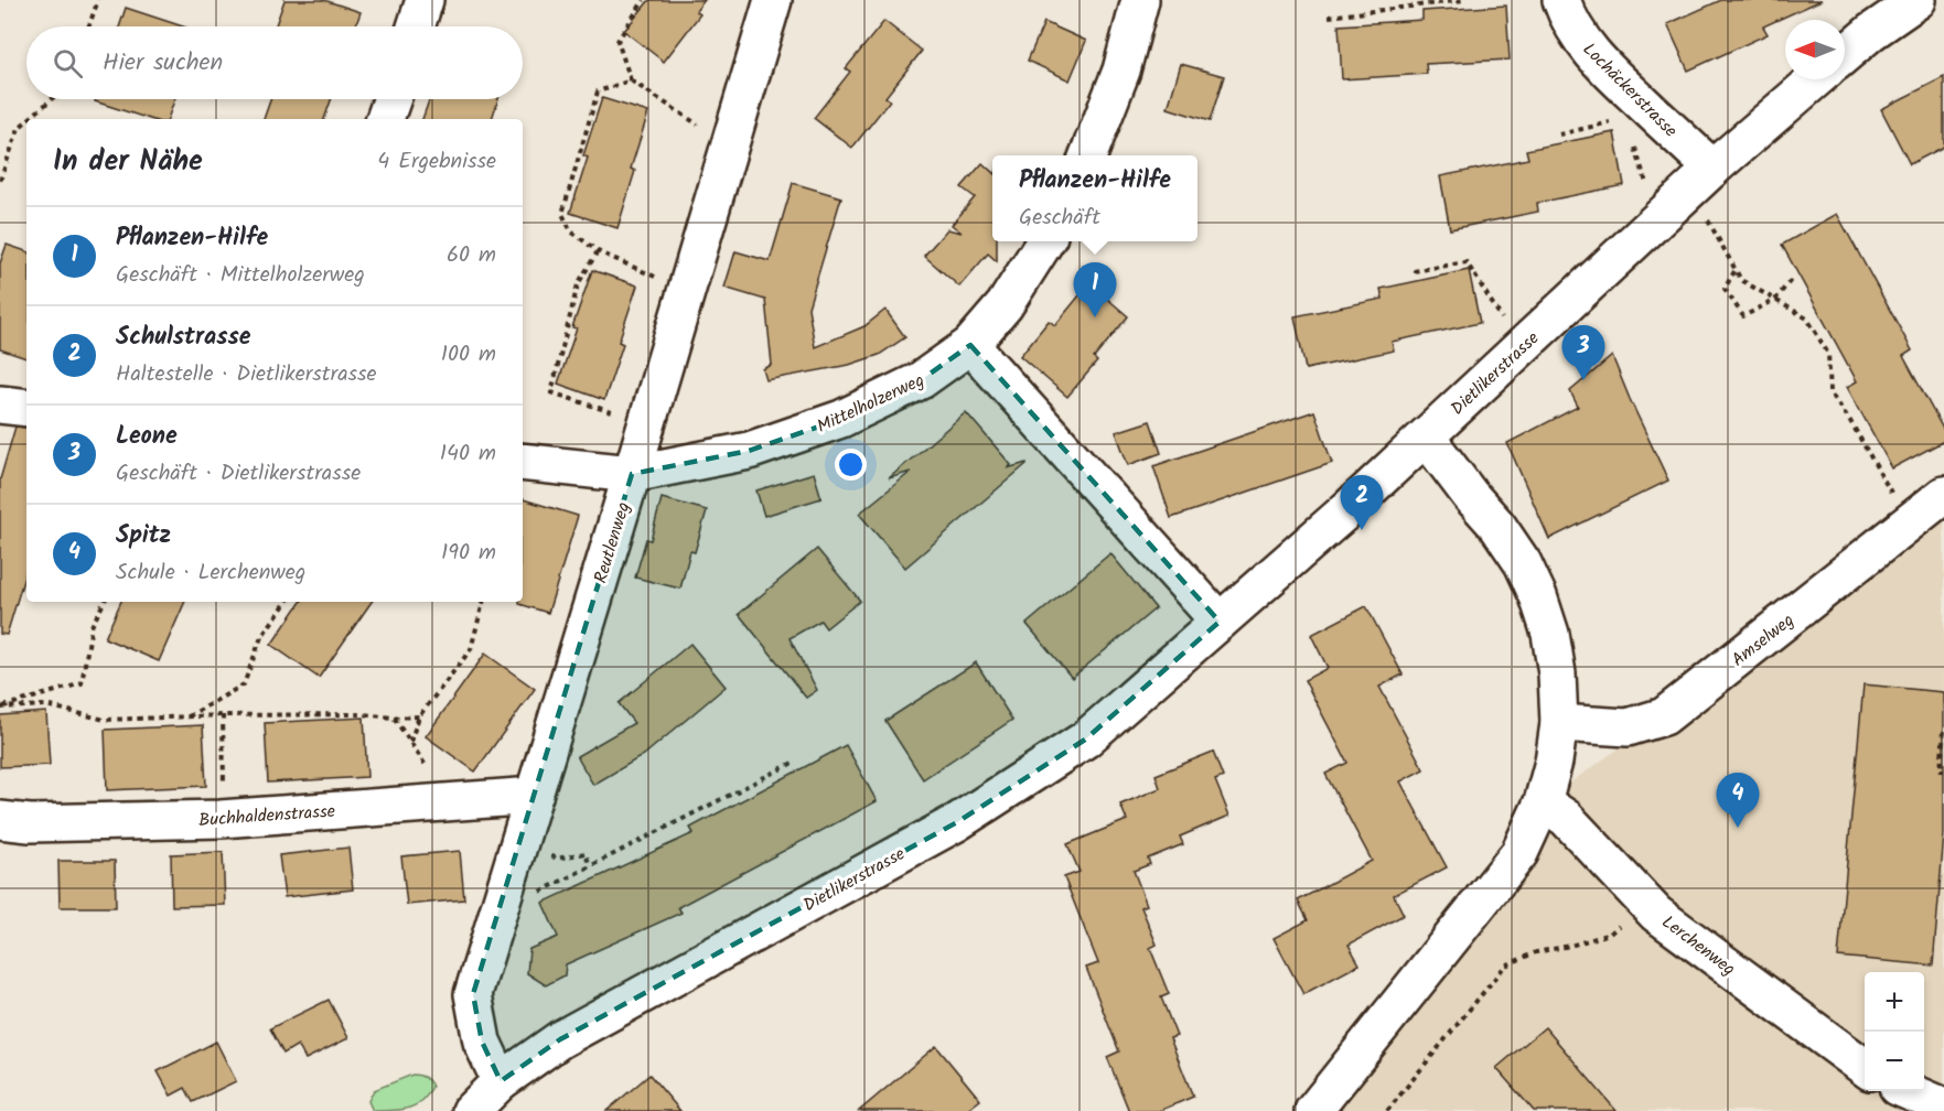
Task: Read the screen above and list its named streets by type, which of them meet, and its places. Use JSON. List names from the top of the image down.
{
  "streets": {
    "street": [
      "Lochäckerstrasse",
      "Dietlikerstrasse",
      "Mittelholzerweg",
      "Reutlenweg",
      "Amselweg",
      "Buchhaldenstrasse",
      "Lerchenweg"
    ]
  },
  "crossings": [
    ["Lochäckerstrasse", "Dietlikerstrasse"],
    ["Dietlikerstrasse", "Reutlenweg"],
    ["Mittelholzerweg", "Reutlenweg"],
    ["Reutlenweg", "Buchhaldenstrasse"]
  ],
  "north": "left",
  "page": {
    "search": "Hier suchen",
    "heading": ["In der Nähe", "4 Ergebnisse"],
    "popup": ["Pflanzen-Hilfe", "Geschäft"],
    "list": [
      {
        "mark": "1",
        "name": "Pflanzen-Hilfe",
        "note": "Geschäft · Mittelholzerweg",
        "value": "60 m"
      },
      {
        "mark": "2",
        "name": "Schulstrasse",
        "note": "Haltestelle · Dietlikerstrasse",
        "value": "100 m"
      },
      {
        "mark": "3",
        "name": "Leone",
        "note": "Geschäft · Dietlikerstrasse",
        "value": "140 m"
      },
      {
        "mark": "4",
        "name": "Spitz",
        "note": "Schule · Lerchenweg",
        "value": "190 m"
      }
    ],
    "pins": [
      "1",
      "3",
      "2",
      "4"
    ],
    "map_buttons": ["+", "−"]
  }
}
